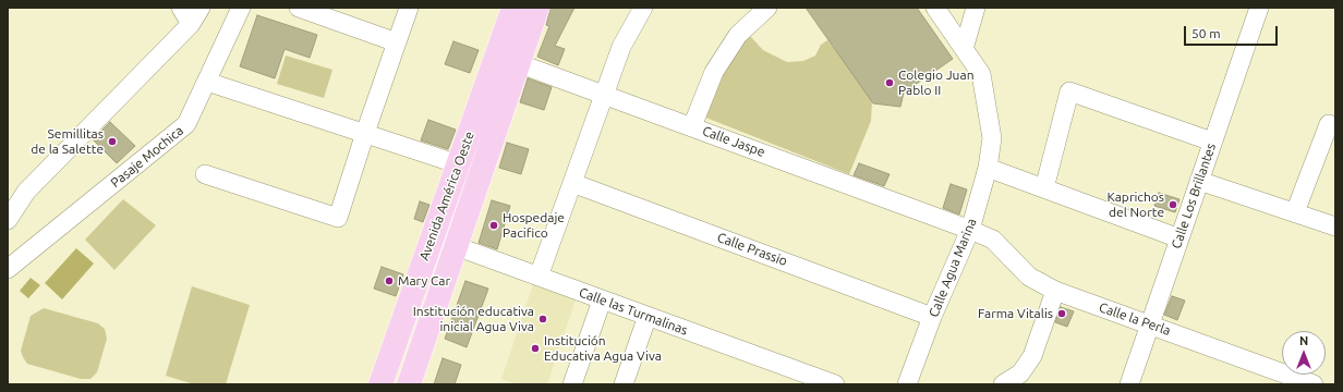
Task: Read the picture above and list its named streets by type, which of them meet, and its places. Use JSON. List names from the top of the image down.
{
  "streets": {
    "main road": ["Avenida América Oeste"],
    "street": [
      "Calle Jaspe",
      "Pasaje Mochica",
      "Calle Los Brillantes",
      "Calle Prassio",
      "Calle Agua Marina",
      "Calle las Turmalinas",
      "Calle la Perla"
    ]
  },
  "crossings": [
    ["Calle Jaspe", "Avenida América Oeste"],
    ["Calle Jaspe", "Calle Agua Marina"],
    ["Calle Jaspe", "Calle la Perla"],
    ["Avenida América Oeste", "Calle las Turmalinas"],
    ["Calle Los Brillantes", "Calle la Perla"],
    ["Calle Prassio", "Calle Agua Marina"],
    ["Calle Agua Marina", "Calle la Perla"]
  ],
  "places": [
    "Colegio Juan Pablo II",
    "Semillitas de la Salette",
    "Kaprichos del Norte",
    "Hospedaje Pacifico",
    "Mary Car",
    "Farma Vitalis",
    "Institución educativa inicial Agua Viva",
    "Institución Educativa Agua Viva"
  ],
  "scale_bar": "50 m",
  "north": "top"
}
